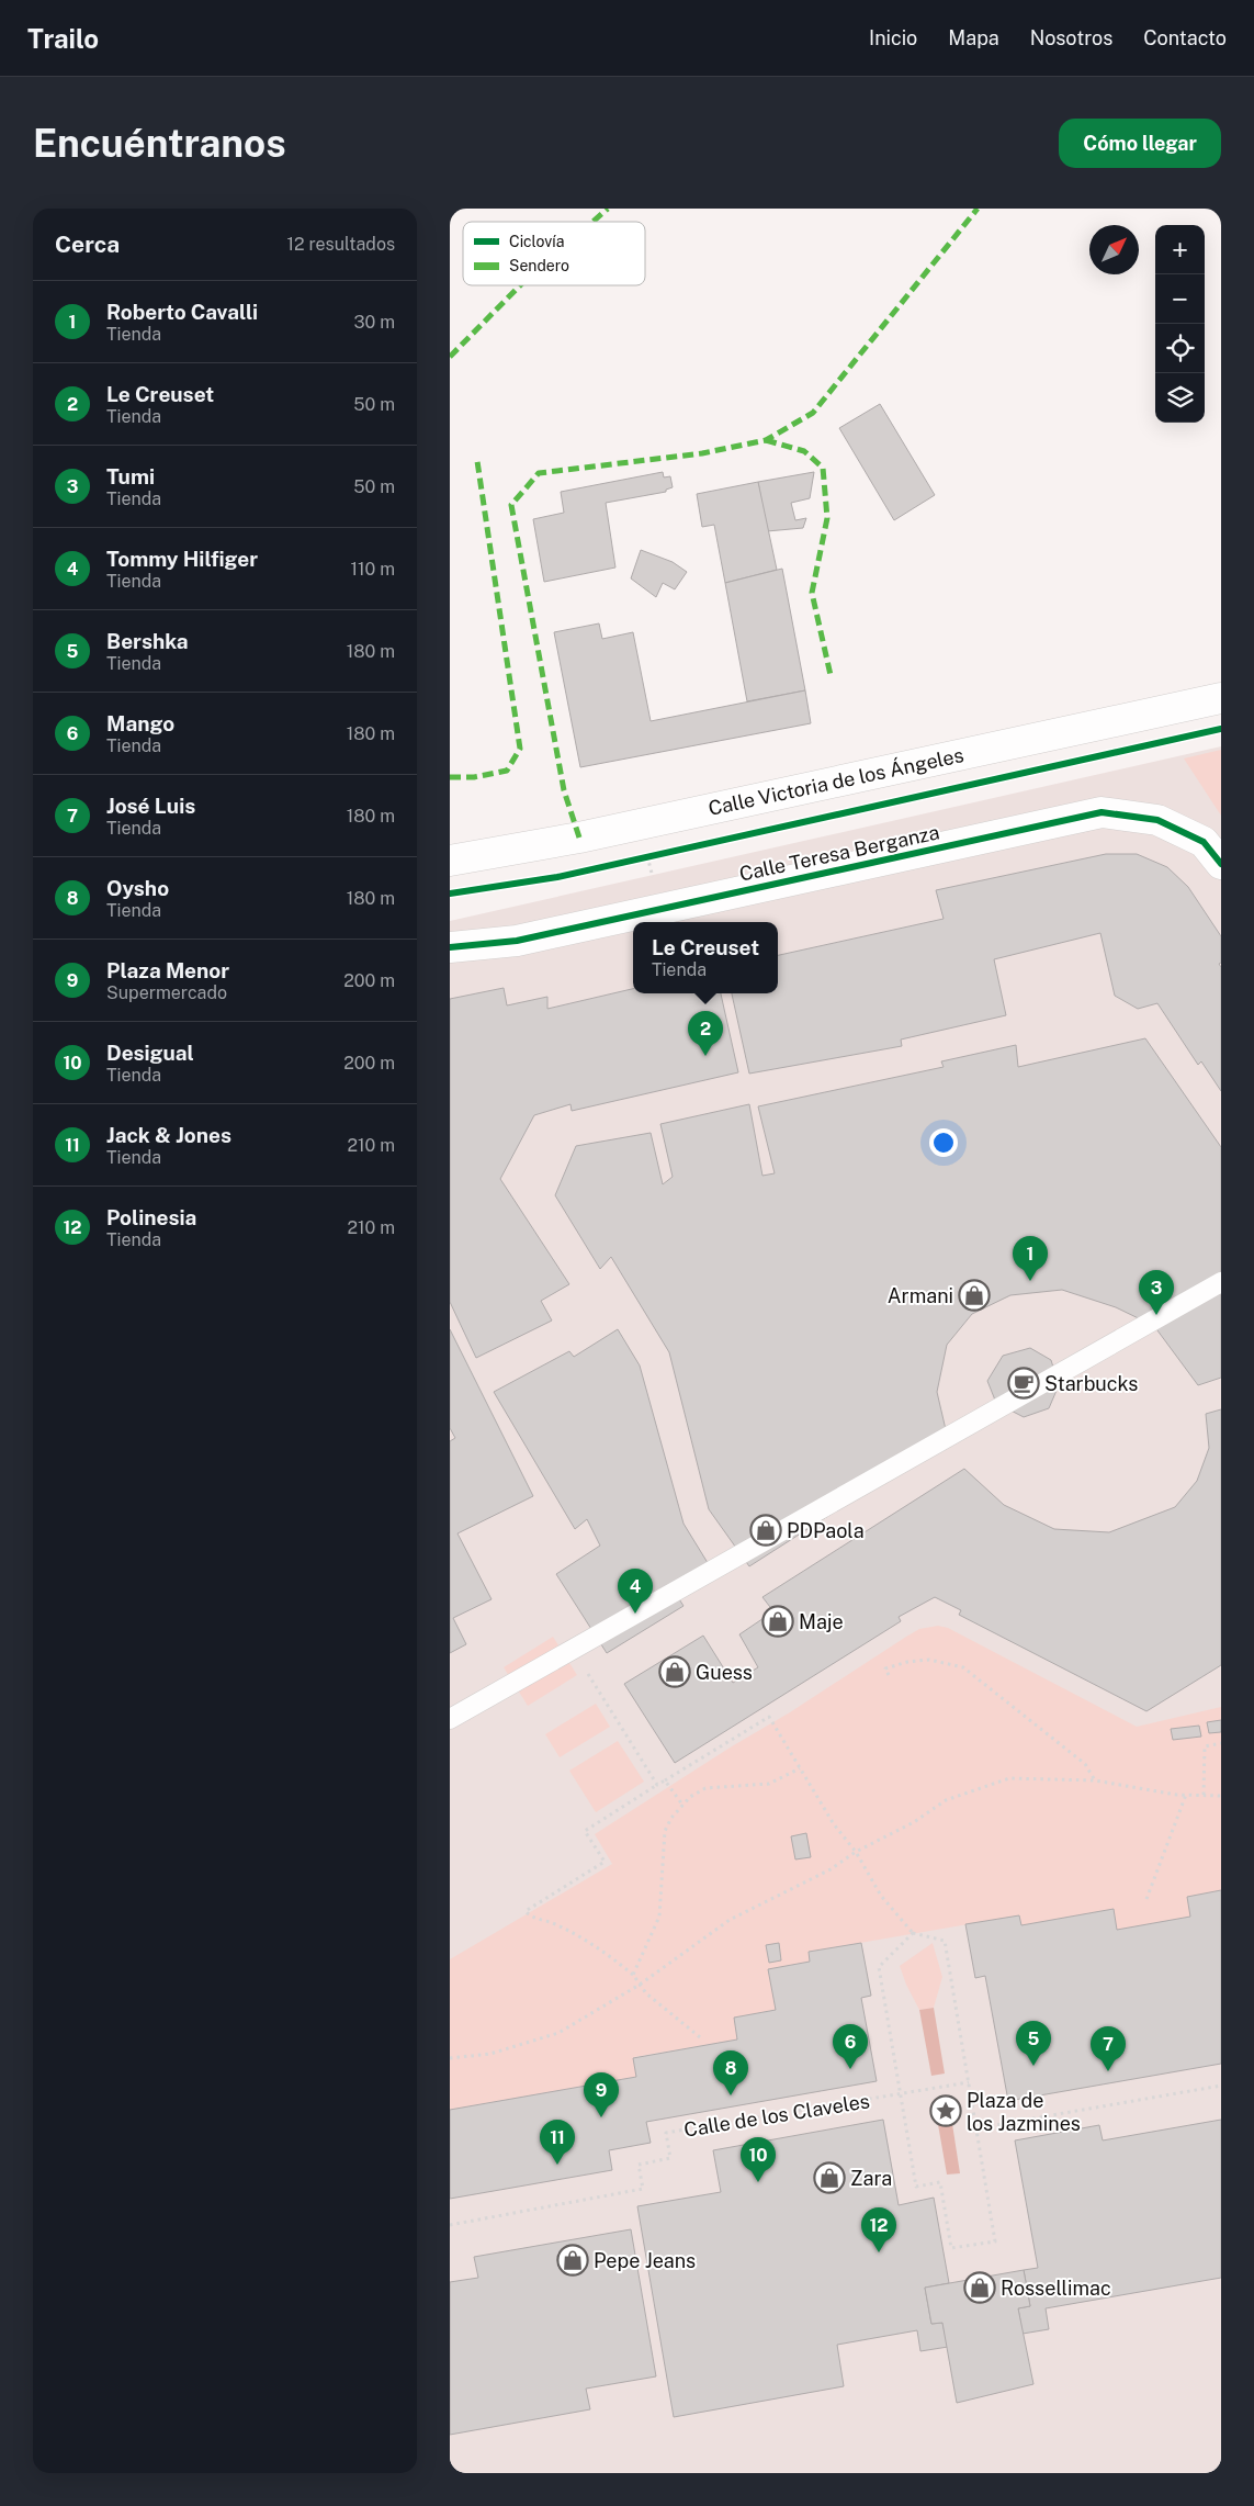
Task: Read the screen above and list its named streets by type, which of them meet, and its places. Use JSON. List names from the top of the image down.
{
  "streets": {
    "street": ["Calle Victoria de los Ángeles", "Calle Teresa Berganza"],
    "path": ["Calle de los Claveles"]
  },
  "places": {
    "shop": [
      "Armani",
      "PDPaola",
      "Maje",
      "Guess",
      "Zara",
      "Pepe Jeans",
      "Rossellimac"
    ],
    "cafe": ["Starbucks"],
    "place": ["Plaza de los Jazmines"]
  },
  "legend": ["Ciclovía", "Sendero"],
  "north": "top right",
  "page": {
    "header": "Trailo",
    "nav": [
      "Inicio",
      "Mapa",
      "Nosotros",
      "Contacto"
    ],
    "buttons": "Cómo llegar",
    "title": "Encuéntranos",
    "heading": ["Cerca", "12 resultados"],
    "map_buttons": ["+", "−"],
    "list": [
      {
        "mark": "1",
        "name": "Roberto Cavalli",
        "note": "Tienda",
        "value": "30 m"
      },
      {
        "mark": "2",
        "name": "Le Creuset",
        "note": "Tienda",
        "value": "50 m"
      },
      {
        "mark": "3",
        "name": "Tumi",
        "note": "Tienda",
        "value": "50 m"
      },
      {
        "mark": "4",
        "name": "Tommy Hilfiger",
        "note": "Tienda",
        "value": "110 m"
      },
      {
        "mark": "5",
        "name": "Bershka",
        "note": "Tienda",
        "value": "180 m"
      },
      {
        "mark": "6",
        "name": "Mango",
        "note": "Tienda",
        "value": "180 m"
      },
      {
        "mark": "7",
        "name": "José Luis",
        "note": "Tienda",
        "value": "180 m"
      },
      {
        "mark": "8",
        "name": "Oysho",
        "note": "Tienda",
        "value": "180 m"
      },
      {
        "mark": "9",
        "name": "Plaza Menor",
        "note": "Supermercado",
        "value": "200 m"
      },
      {
        "mark": "10",
        "name": "Desigual",
        "note": "Tienda",
        "value": "200 m"
      },
      {
        "mark": "11",
        "name": "Jack & Jones",
        "note": "Tienda",
        "value": "210 m"
      },
      {
        "mark": "12",
        "name": "Polinesia",
        "note": "Tienda",
        "value": "210 m"
      }
    ],
    "popup": ["Le Creuset", "Tienda"],
    "pins": [
      "2",
      "1",
      "3",
      "4",
      "5",
      "6",
      "7",
      "8",
      "9",
      "11",
      "10",
      "12"
    ]
  }
}
